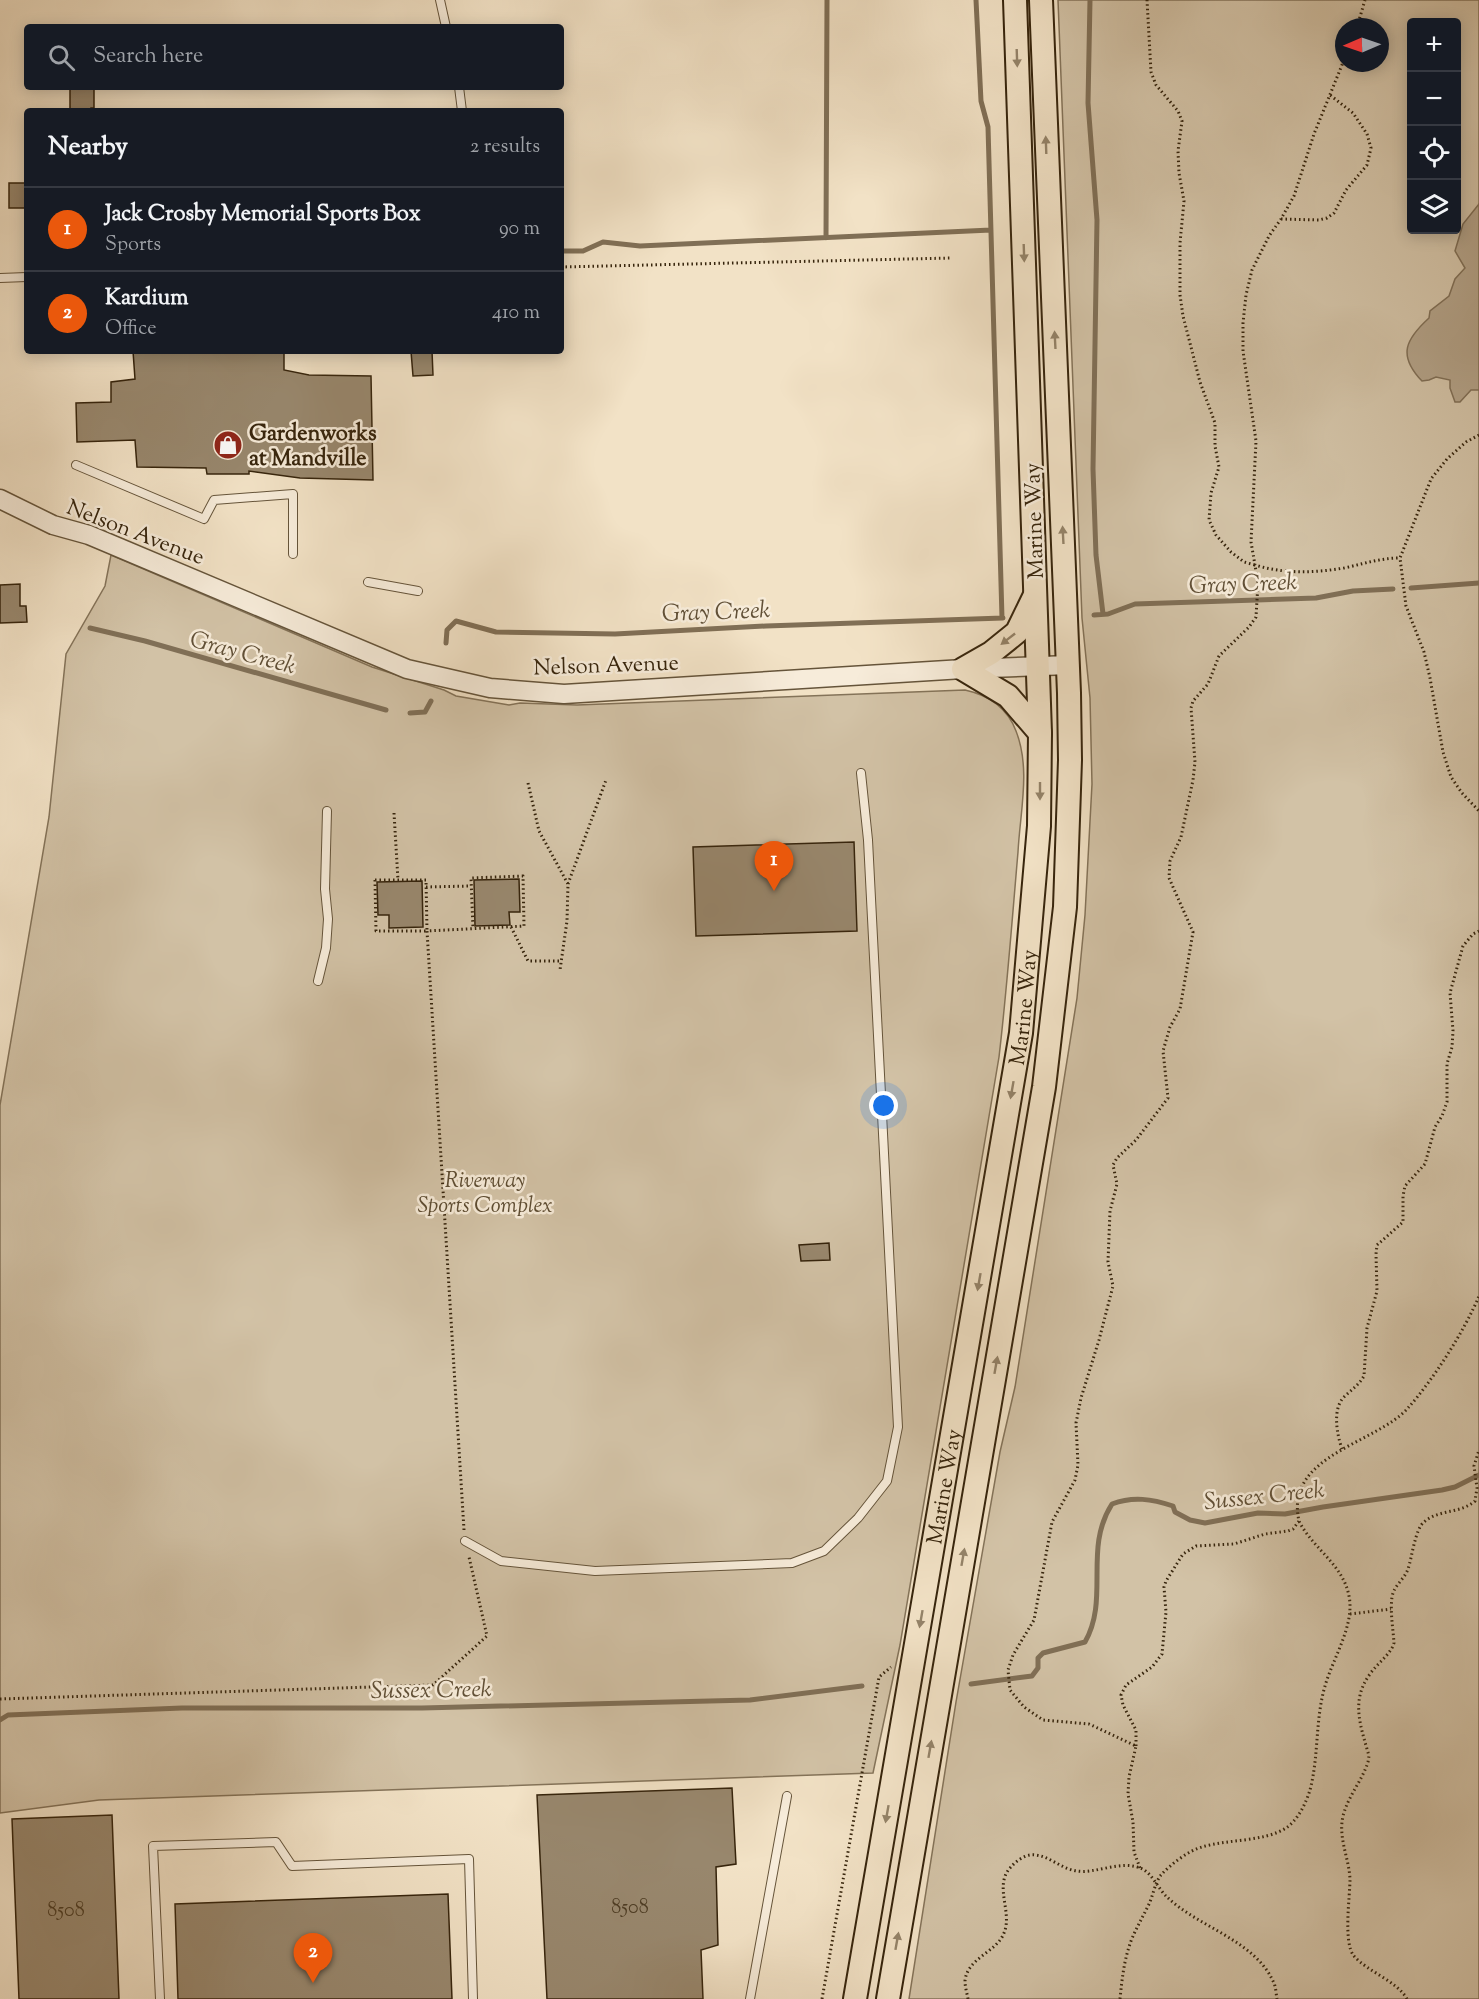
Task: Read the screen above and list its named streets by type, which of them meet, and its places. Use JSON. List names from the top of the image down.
{
  "streets": {
    "main road": ["Marine Way"],
    "street": ["Nelson Avenue"]
  },
  "crossings": [
    ["Marine Way", "Nelson Avenue"]
  ],
  "water": ["Gray Creek", "Sussex Creek"],
  "parks": ["Riverway Sports Complex"],
  "places": {
    "shop": ["Gardenworks at Mandville"]
  },
  "house_numbers": ["8508", "8508"],
  "north": "left",
  "page": {
    "map_buttons": ["+", "−"],
    "search": "Search here",
    "heading": ["Nearby", "2 results"],
    "list": [
      {
        "mark": "1",
        "name": "Jack Crosby Memorial Sports Box",
        "note": "Sports",
        "value": "90 m"
      },
      {
        "mark": "2",
        "name": "Kardium",
        "note": "Office",
        "value": "410 m"
      }
    ],
    "pins": ["1", "2"]
  }
}
